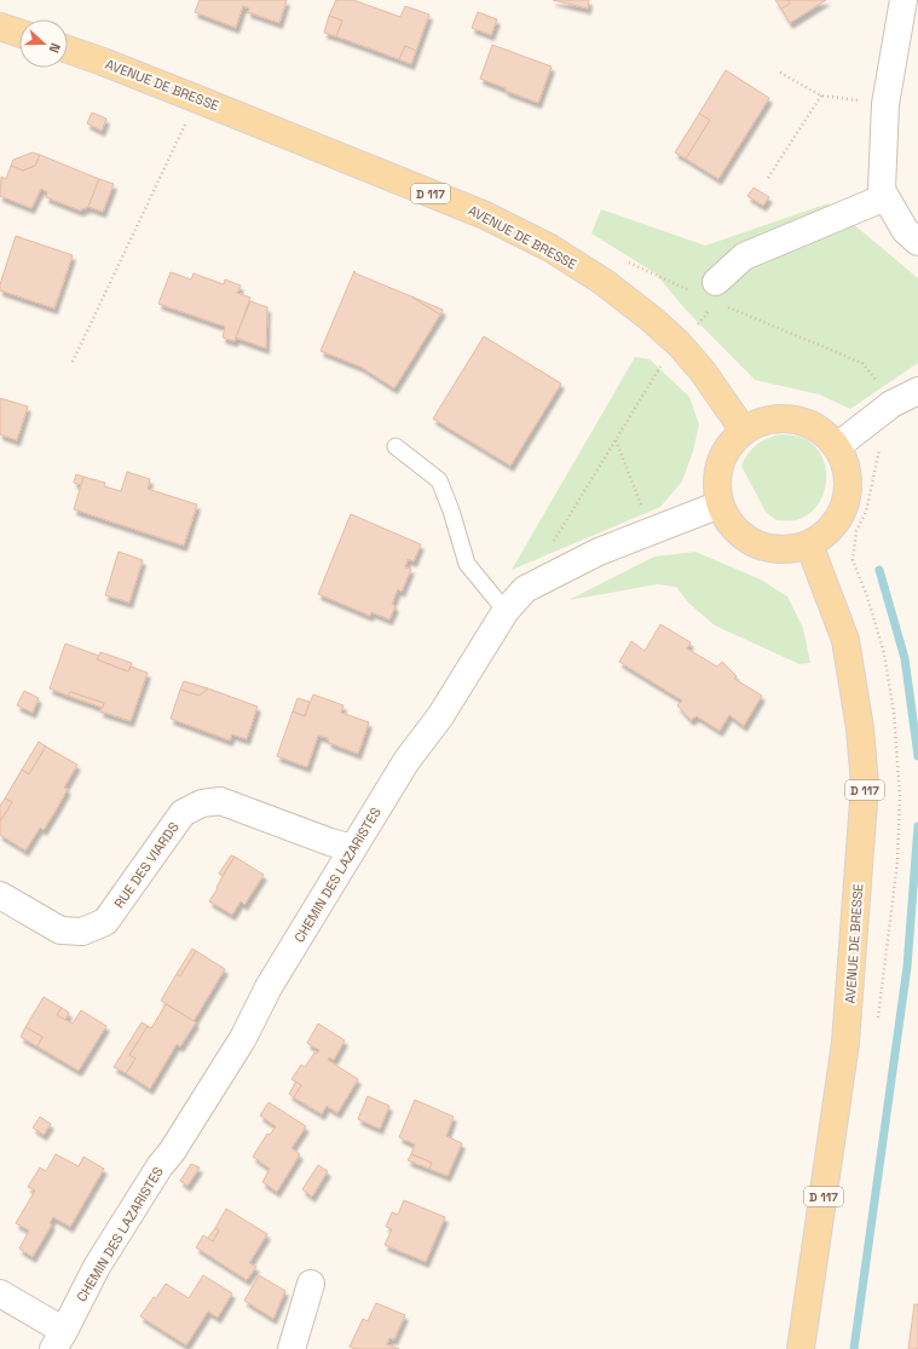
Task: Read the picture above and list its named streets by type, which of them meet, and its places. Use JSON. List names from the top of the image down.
{
  "streets": {
    "main road": ["AVENUE DE BRESSE", "D 117"],
    "street": ["RUE DES VIARDS", "CHEMIN DES LAZARISTES"]
  },
  "crossings": [
    ["AVENUE DE BRESSE", "CHEMIN DES LAZARISTES"],
    ["RUE DES VIARDS", "CHEMIN DES LAZARISTES"]
  ],
  "north": "right"
}
